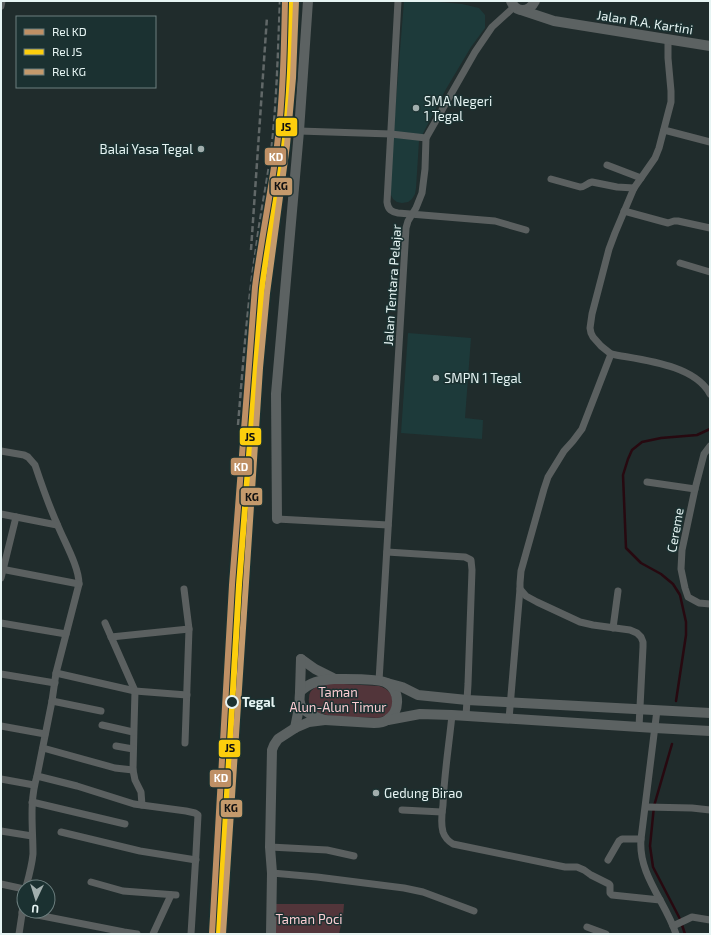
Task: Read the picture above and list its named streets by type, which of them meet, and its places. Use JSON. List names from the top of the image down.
{
  "streets": {
    "street": ["Jalan R.A. Kartini", "Jalan Tentara Pelajar", "Cereme"]
  },
  "crossings": [
    ["Jalan R.A. Kartini", "Jalan Tentara Pelajar"]
  ],
  "parks": ["Taman Alun-Alun Timur", "Taman Poci"],
  "places": [
    "SMA Negeri 1 Tegal",
    "Balai Yasa Tegal",
    "SMPN 1 Tegal",
    "Tegal",
    "Gedung Birao"
  ],
  "lines": ["rail line KD", "rail line JS", "rail line KG"],
  "legend": ["Rel KD", "Rel JS", "Rel KG"],
  "north": "bottom"
}
